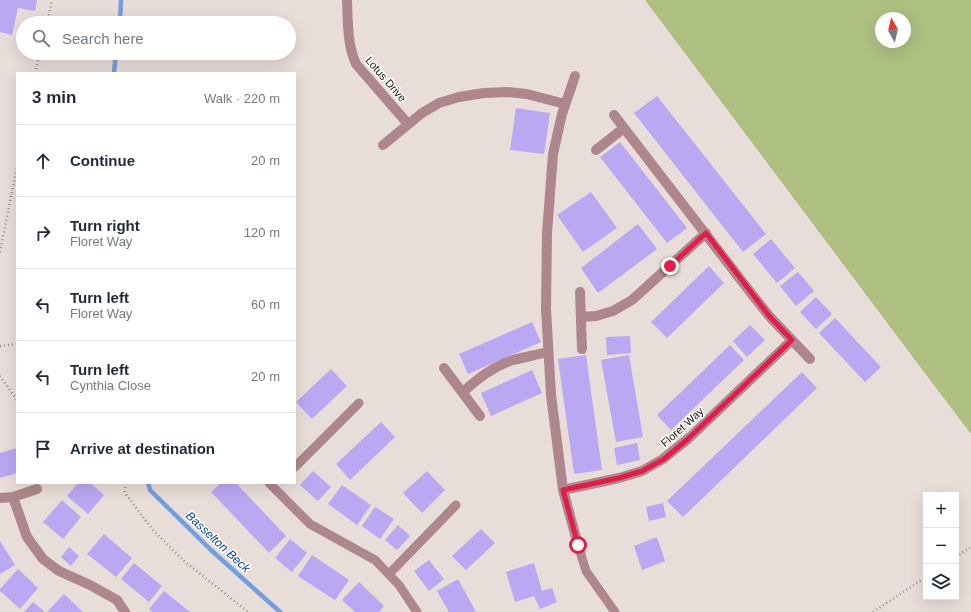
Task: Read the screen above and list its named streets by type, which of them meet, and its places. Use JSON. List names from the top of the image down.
{
  "streets": {
    "street": ["Lotus Drive", "Floret Way"]
  },
  "water": ["Basselton Beck"],
  "north": "top",
  "page": {
    "search": "Search here",
    "heading": ["3 min", "Walk · 220 m"],
    "list": [
      ["Continue", "20 m"],
      ["Turn right", "Floret Way", "120 m"],
      ["Turn left", "Floret Way", "60 m"],
      ["Turn left", "Cynthia Close", "20 m"],
      "Arrive at destination"
    ],
    "map_buttons": ["+", "−"]
  }
}
